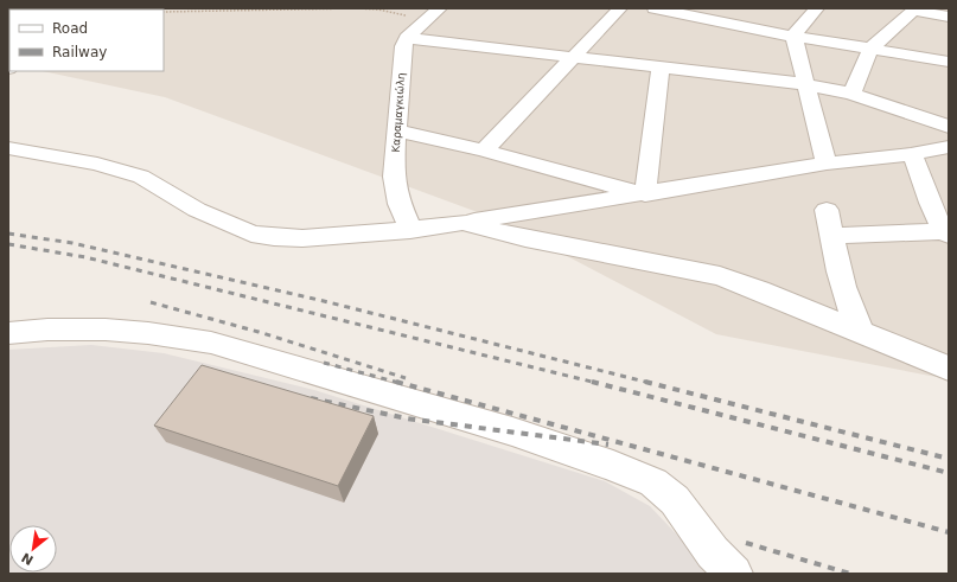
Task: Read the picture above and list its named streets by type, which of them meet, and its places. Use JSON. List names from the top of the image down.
{
  "streets": {
    "street": ["Καραμαγκιώλη"]
  },
  "legend": ["Road", "Railway"],
  "north": "bottom left"
}
